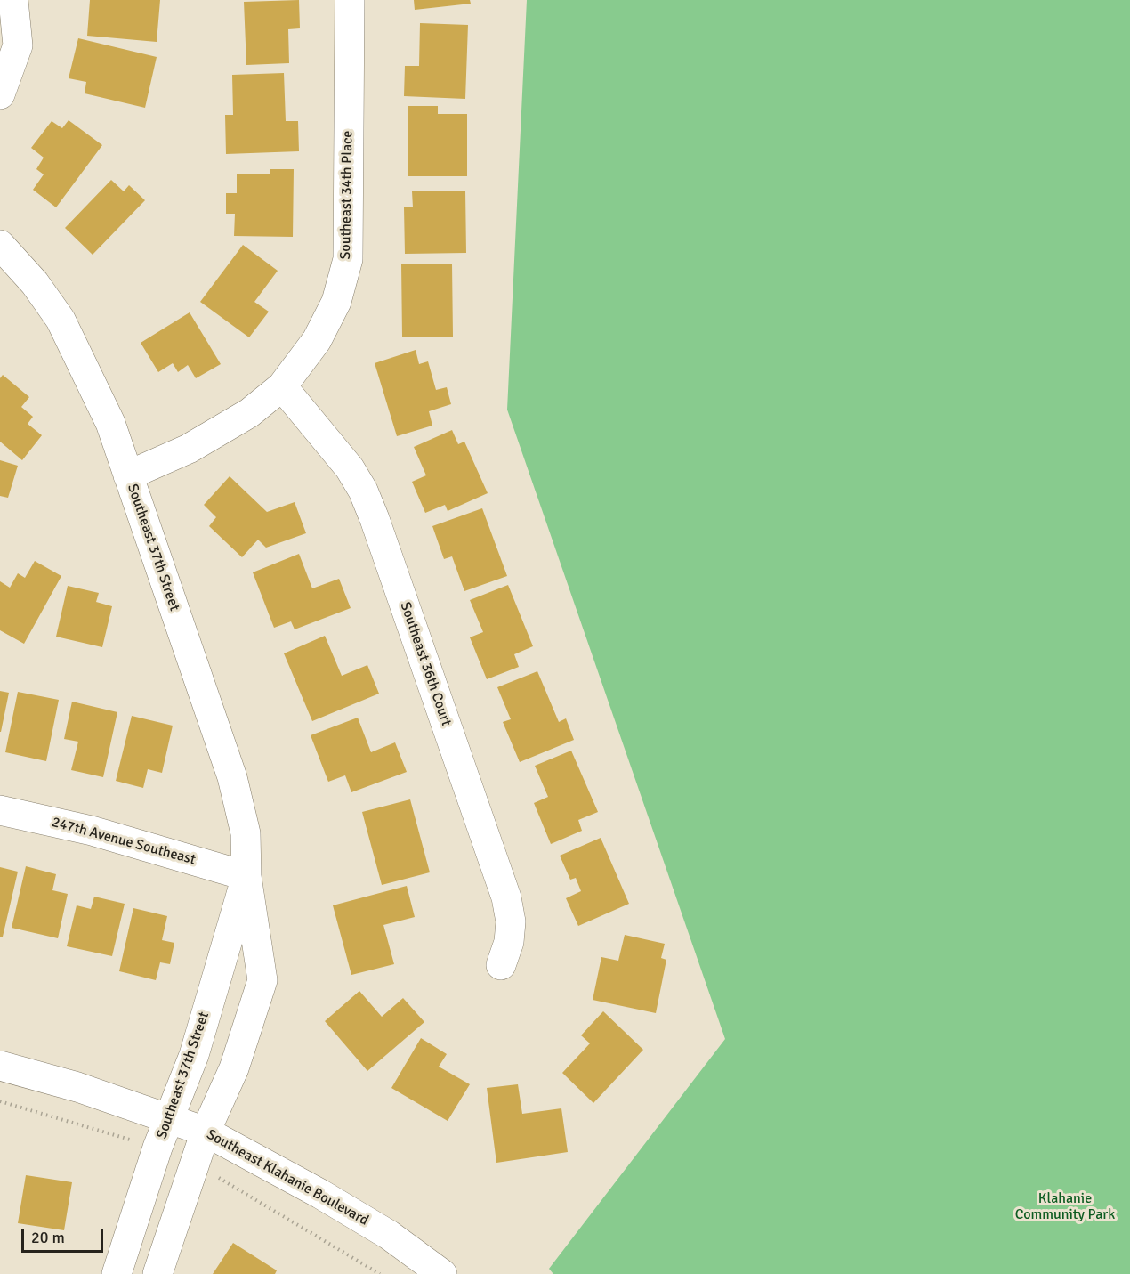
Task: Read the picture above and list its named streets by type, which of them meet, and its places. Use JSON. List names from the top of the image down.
{
  "streets": {
    "street": [
      "Southeast 34th Place",
      "Southeast 37th Street",
      "Southeast 36th Court",
      "247th Avenue Southeast",
      "Southeast Klahanie Boulevard"
    ]
  },
  "crossings": [
    ["Southeast 34th Place", "Southeast 37th Street"],
    ["Southeast 34th Place", "Southeast 36th Court"],
    ["Southeast 37th Street", "247th Avenue Southeast"],
    ["Southeast 37th Street", "Southeast Klahanie Boulevard"]
  ],
  "parks": ["Klahanie Community Park"],
  "scale_bar": "20 m"
}
